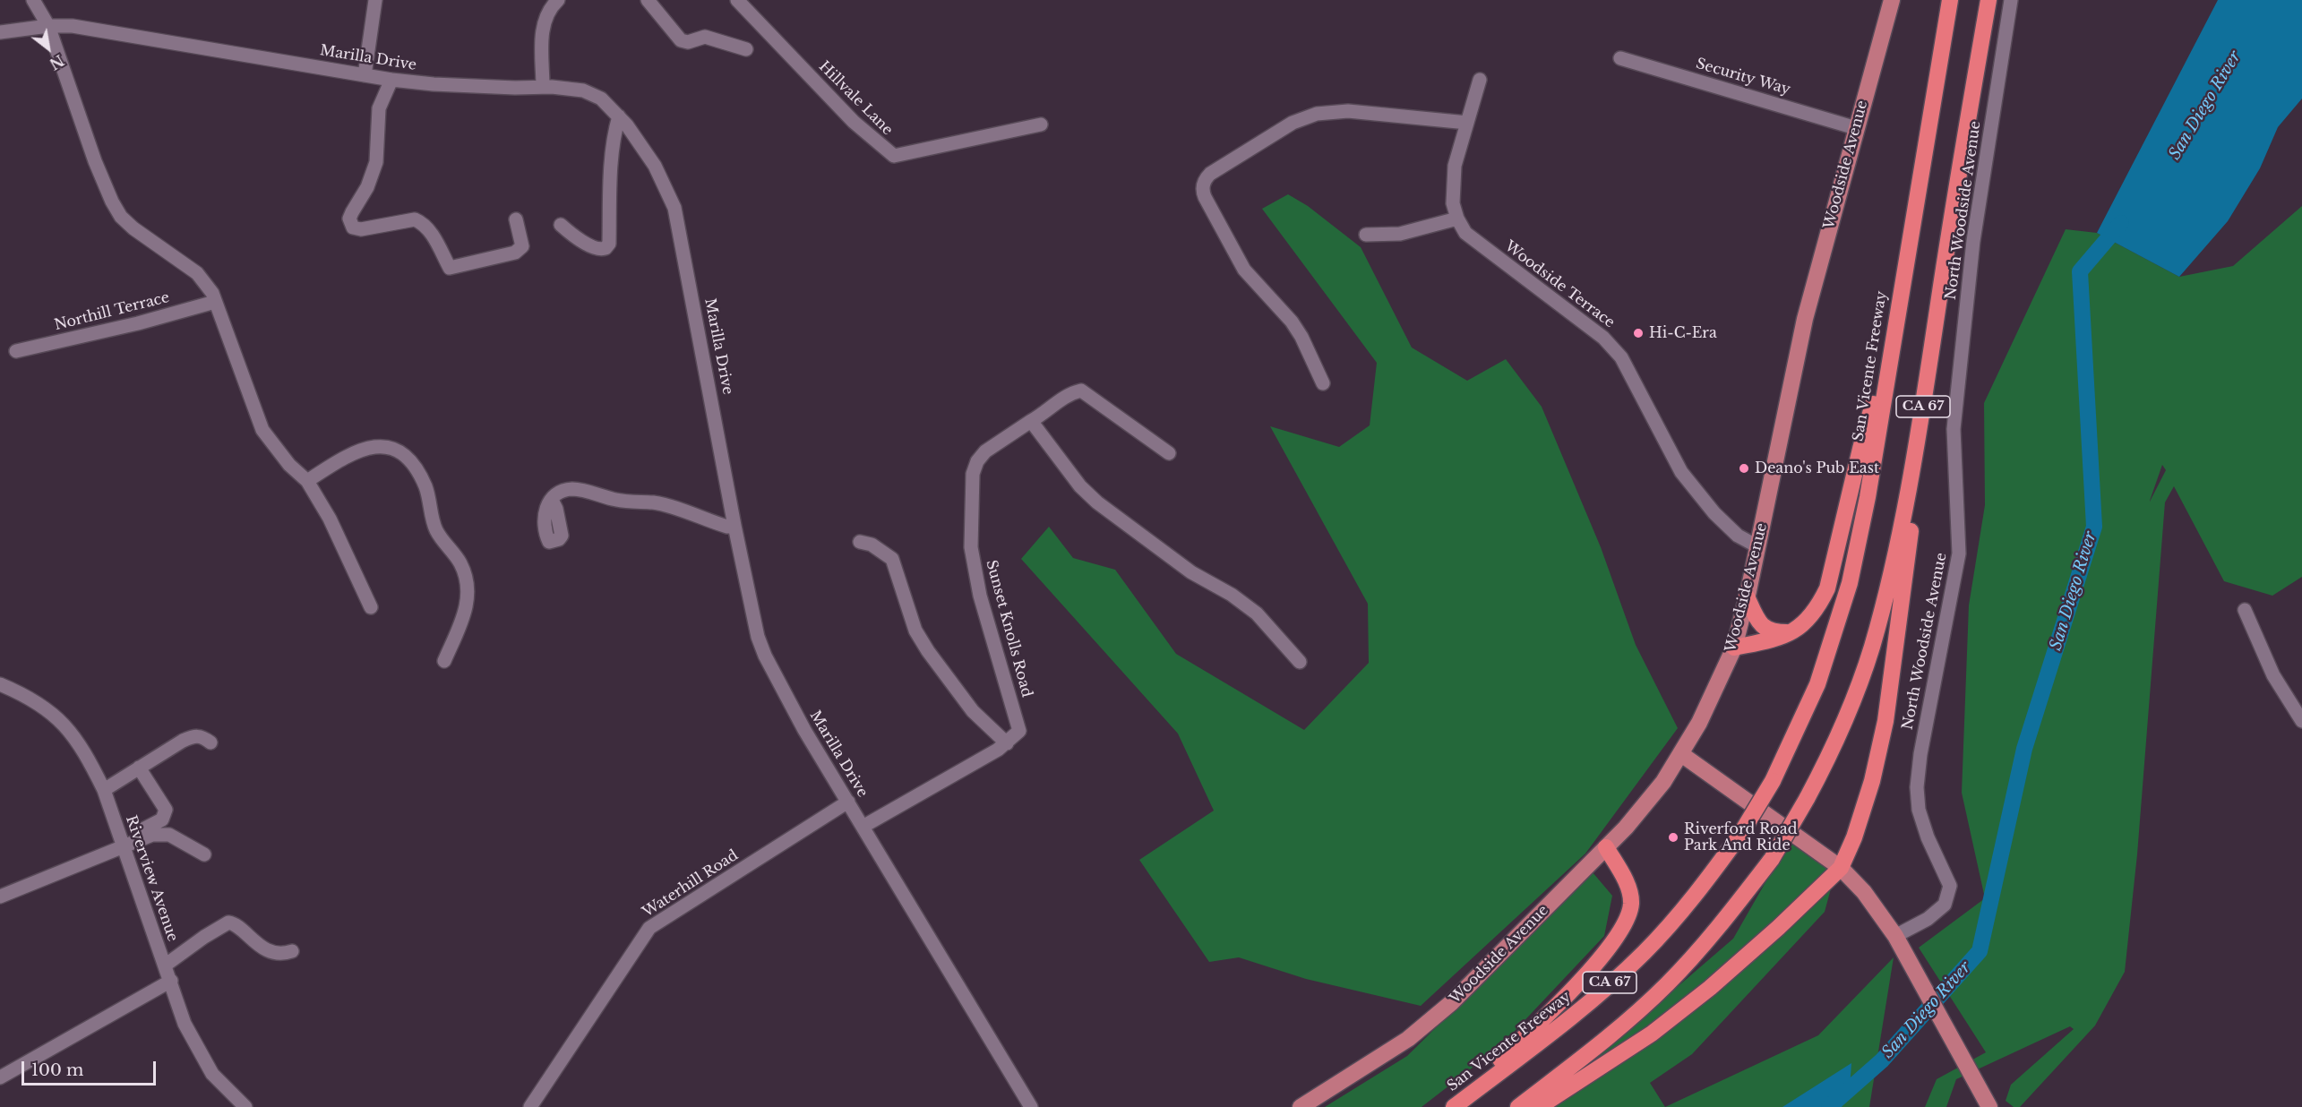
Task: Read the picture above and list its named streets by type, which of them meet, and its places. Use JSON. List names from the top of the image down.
{
  "streets": {
    "highway": ["San Vicente Freeway", "CA 67"],
    "main road": ["Woodside Avenue"],
    "street": [
      "Marilla Drive",
      "Security Way",
      "Hillvale Lane",
      "North Woodside Avenue",
      "Woodside Terrace",
      "Northill Terrace",
      "Sunset Knolls Road",
      "Riverview Avenue",
      "Waterhill Road"
    ]
  },
  "crossings": [
    ["Marilla Drive", "Waterhill Road"],
    ["Security Way", "Woodside Avenue"],
    ["Woodside Avenue", "Woodside Terrace"]
  ],
  "water": ["San Diego River"],
  "places": ["Hi-C-Era", "Deano's Pub East", "Riverford Road Park And Ride"],
  "scale_bar": "100 m",
  "north": "bottom right"
}
